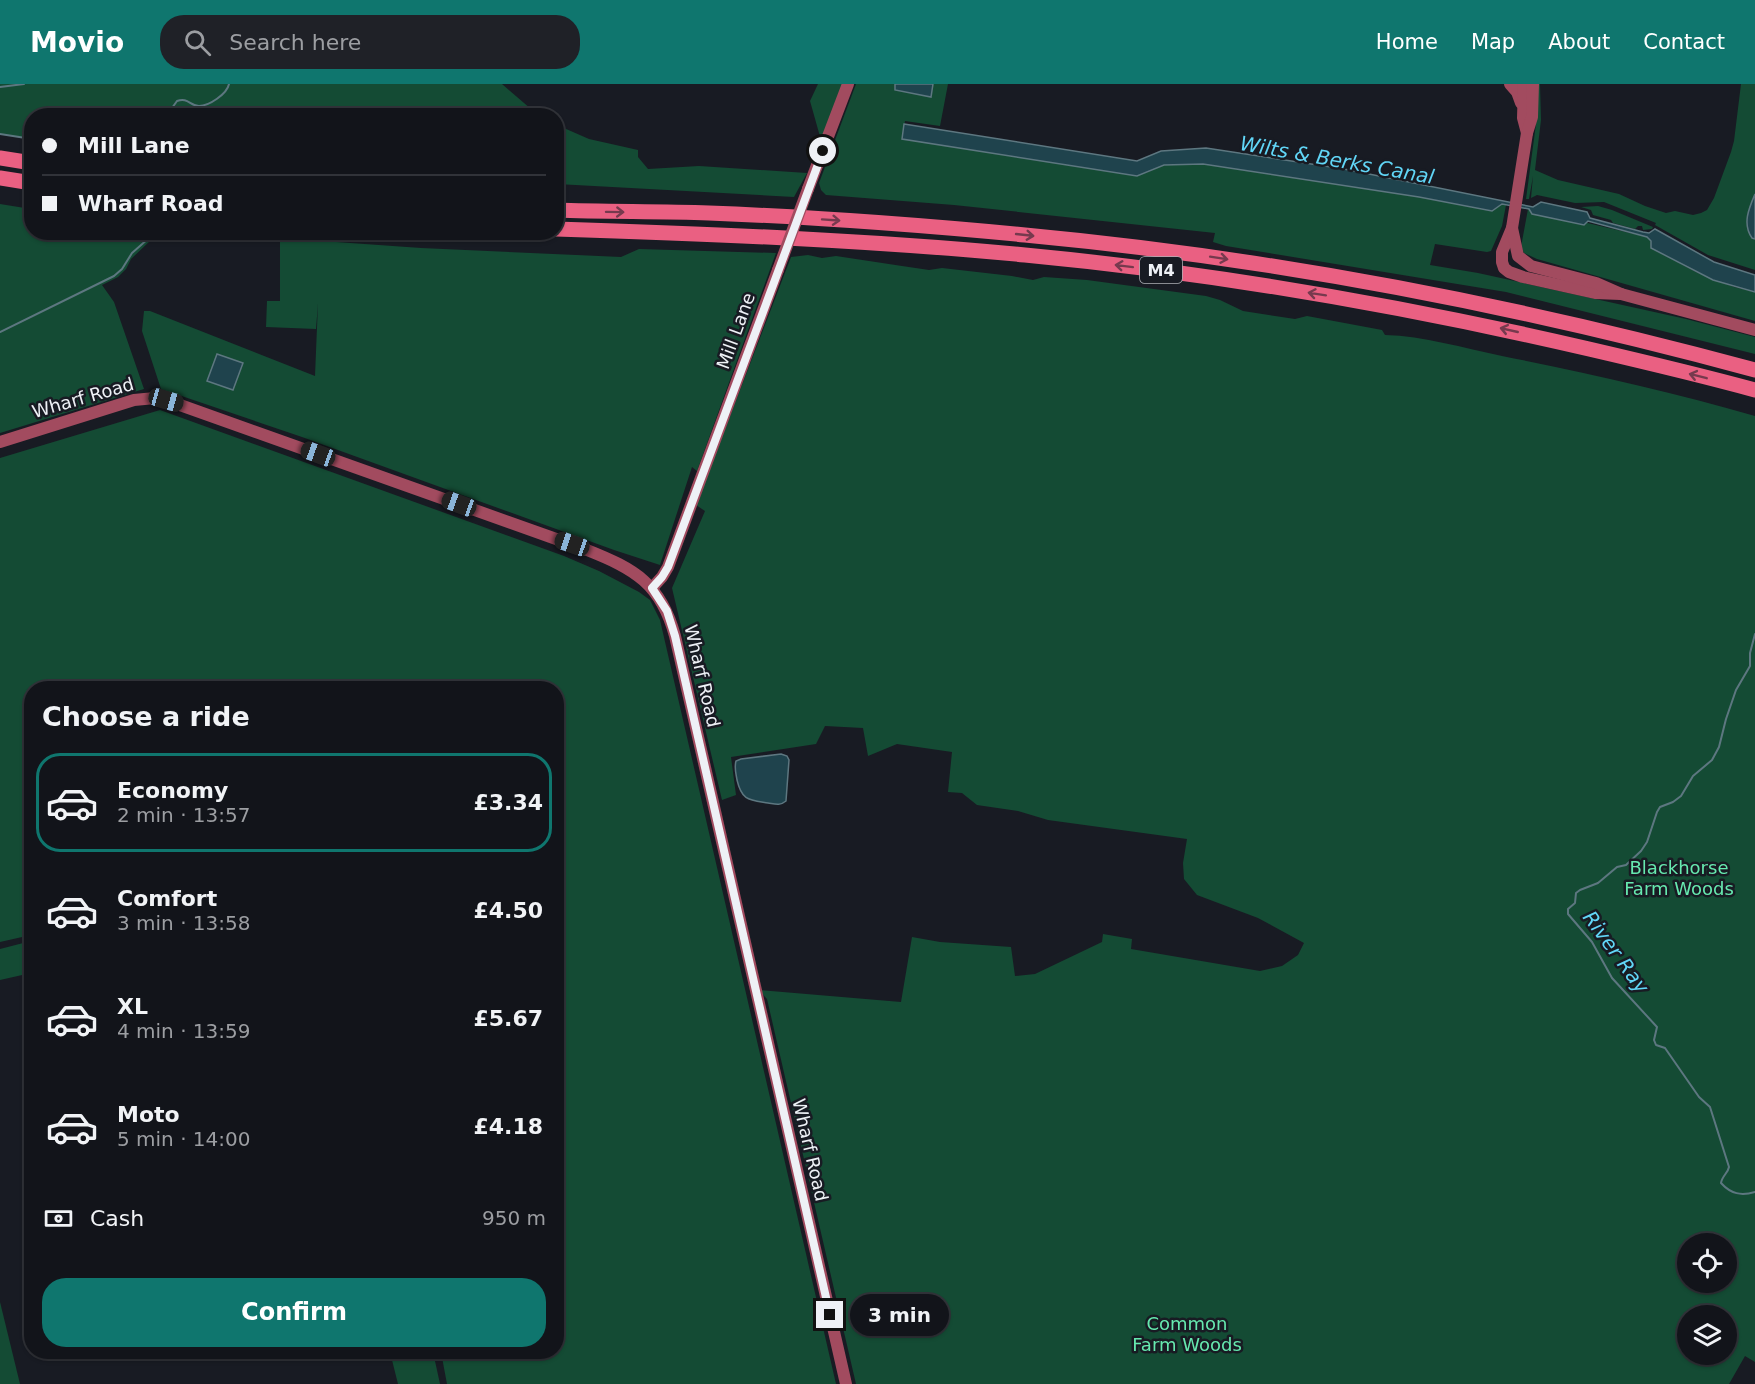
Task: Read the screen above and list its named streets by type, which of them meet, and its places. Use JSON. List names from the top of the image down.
{
  "streets": {
    "highway": ["M4"],
    "main road": ["Mill Lane", "Wharf Road"]
  },
  "crossings": [
    ["Mill Lane", "Wharf Road"]
  ],
  "water": ["Wilts & Berks Canal", "River Ray"],
  "parks": ["Blackhorse Farm Woods", "Common Farm Woods"],
  "page": {
    "header": "Movio",
    "search": "Search here",
    "nav": [
      "Home",
      "Map",
      "About",
      "Contact"
    ],
    "banner": ["Mill Lane", "Wharf Road"],
    "heading": "Choose a ride",
    "list": [
      {
        "name": "Economy",
        "note": "2 min · 13:57",
        "value": "£3.34"
      },
      {
        "name": "Comfort",
        "note": "3 min · 13:58",
        "value": "£4.50"
      },
      {
        "name": "XL",
        "note": "4 min · 13:59",
        "value": "£5.67"
      },
      {
        "name": "Moto",
        "note": "5 min · 14:00",
        "value": "£4.18"
      }
    ],
    "pay": ["Cash", "950 m"],
    "buttons": "Confirm",
    "bubble": "3 min"
  }
}
